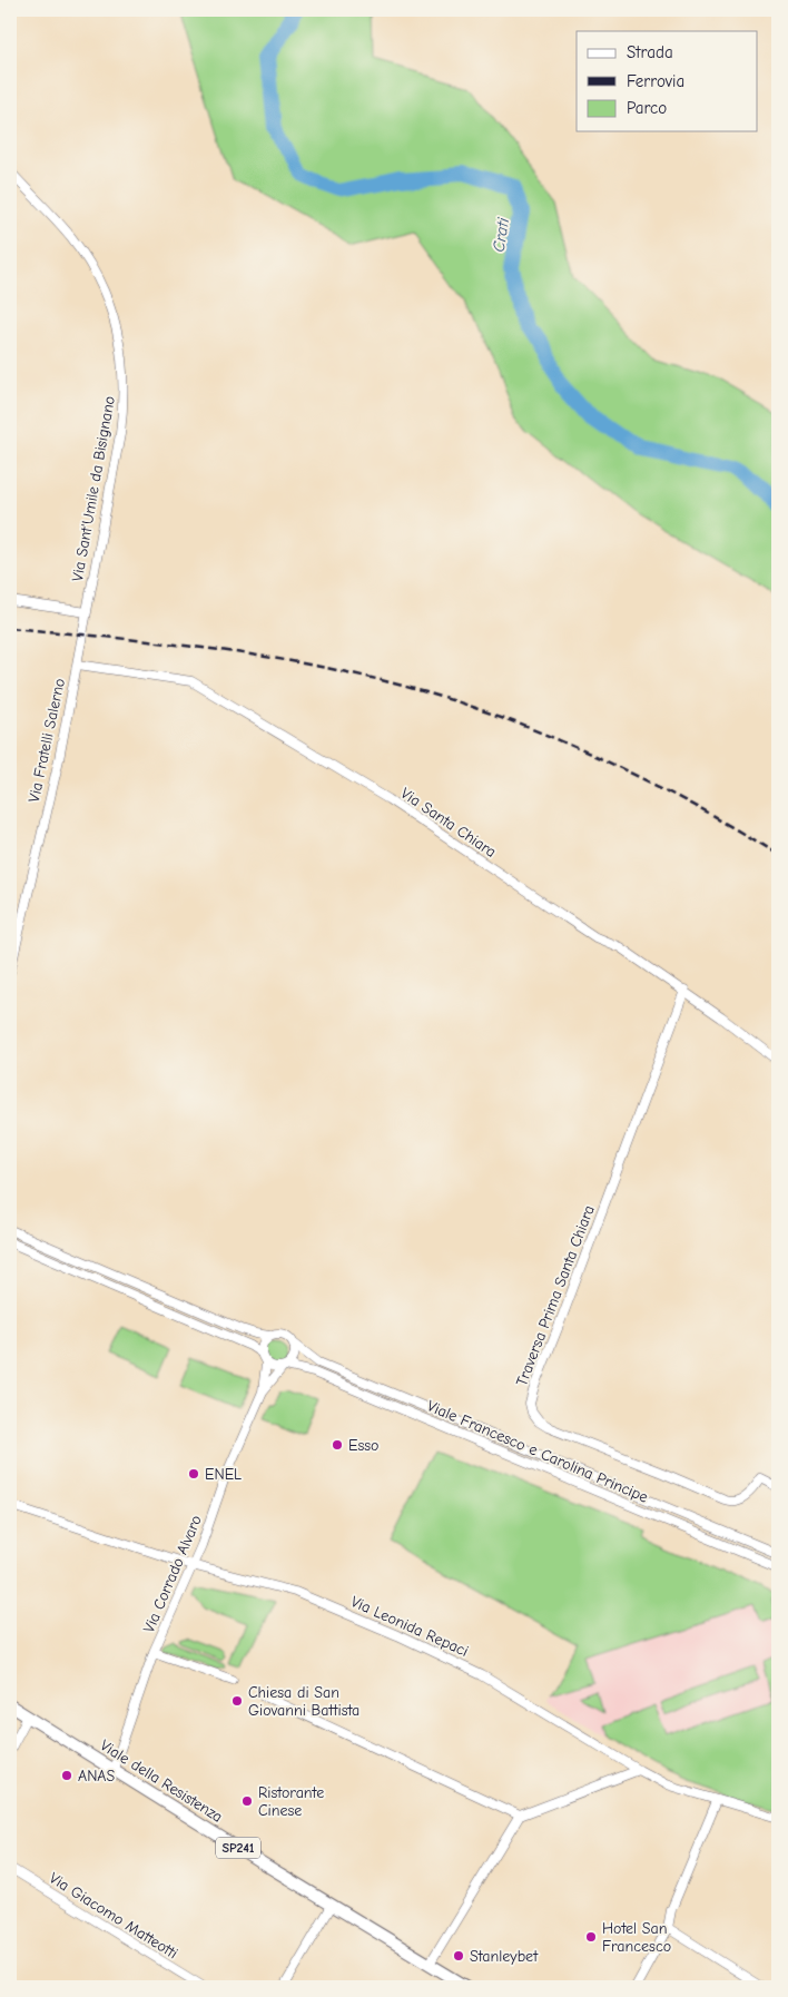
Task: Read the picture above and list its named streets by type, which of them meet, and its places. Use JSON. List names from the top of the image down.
{
  "streets": {
    "main road": ["Viale della Resistenza", "SP241"],
    "street": [
      "Via Sant'Umile da Bisignano",
      "Via Fratelli Salerno",
      "Via Santa Chiara",
      "Traversa Prima Santa Chiara",
      "Viale Francesco e Carolina Principe",
      "Via Corrado Alvaro",
      "Via Leonida Repaci",
      "Via Giacomo Matteotti"
    ]
  },
  "crossings": [
    ["Via Sant'Umile da Bisignano", "Via Fratelli Salerno"],
    ["Via Fratelli Salerno", "Via Santa Chiara"],
    ["Via Santa Chiara", "Traversa Prima Santa Chiara"],
    ["Viale Francesco e Carolina Principe", "Via Corrado Alvaro"],
    ["Via Corrado Alvaro", "Via Leonida Repaci"],
    ["Via Corrado Alvaro", "Viale della Resistenza"]
  ],
  "water": ["Crati"],
  "places": [
    "Esso",
    "ENEL",
    "Chiesa di San Giovanni Battista",
    "ANAS",
    "Ristorante Cinese",
    "Hotel San Francesco",
    "Stanleybet"
  ],
  "legend": ["Strada", "Ferrovia", "Parco"]
}
